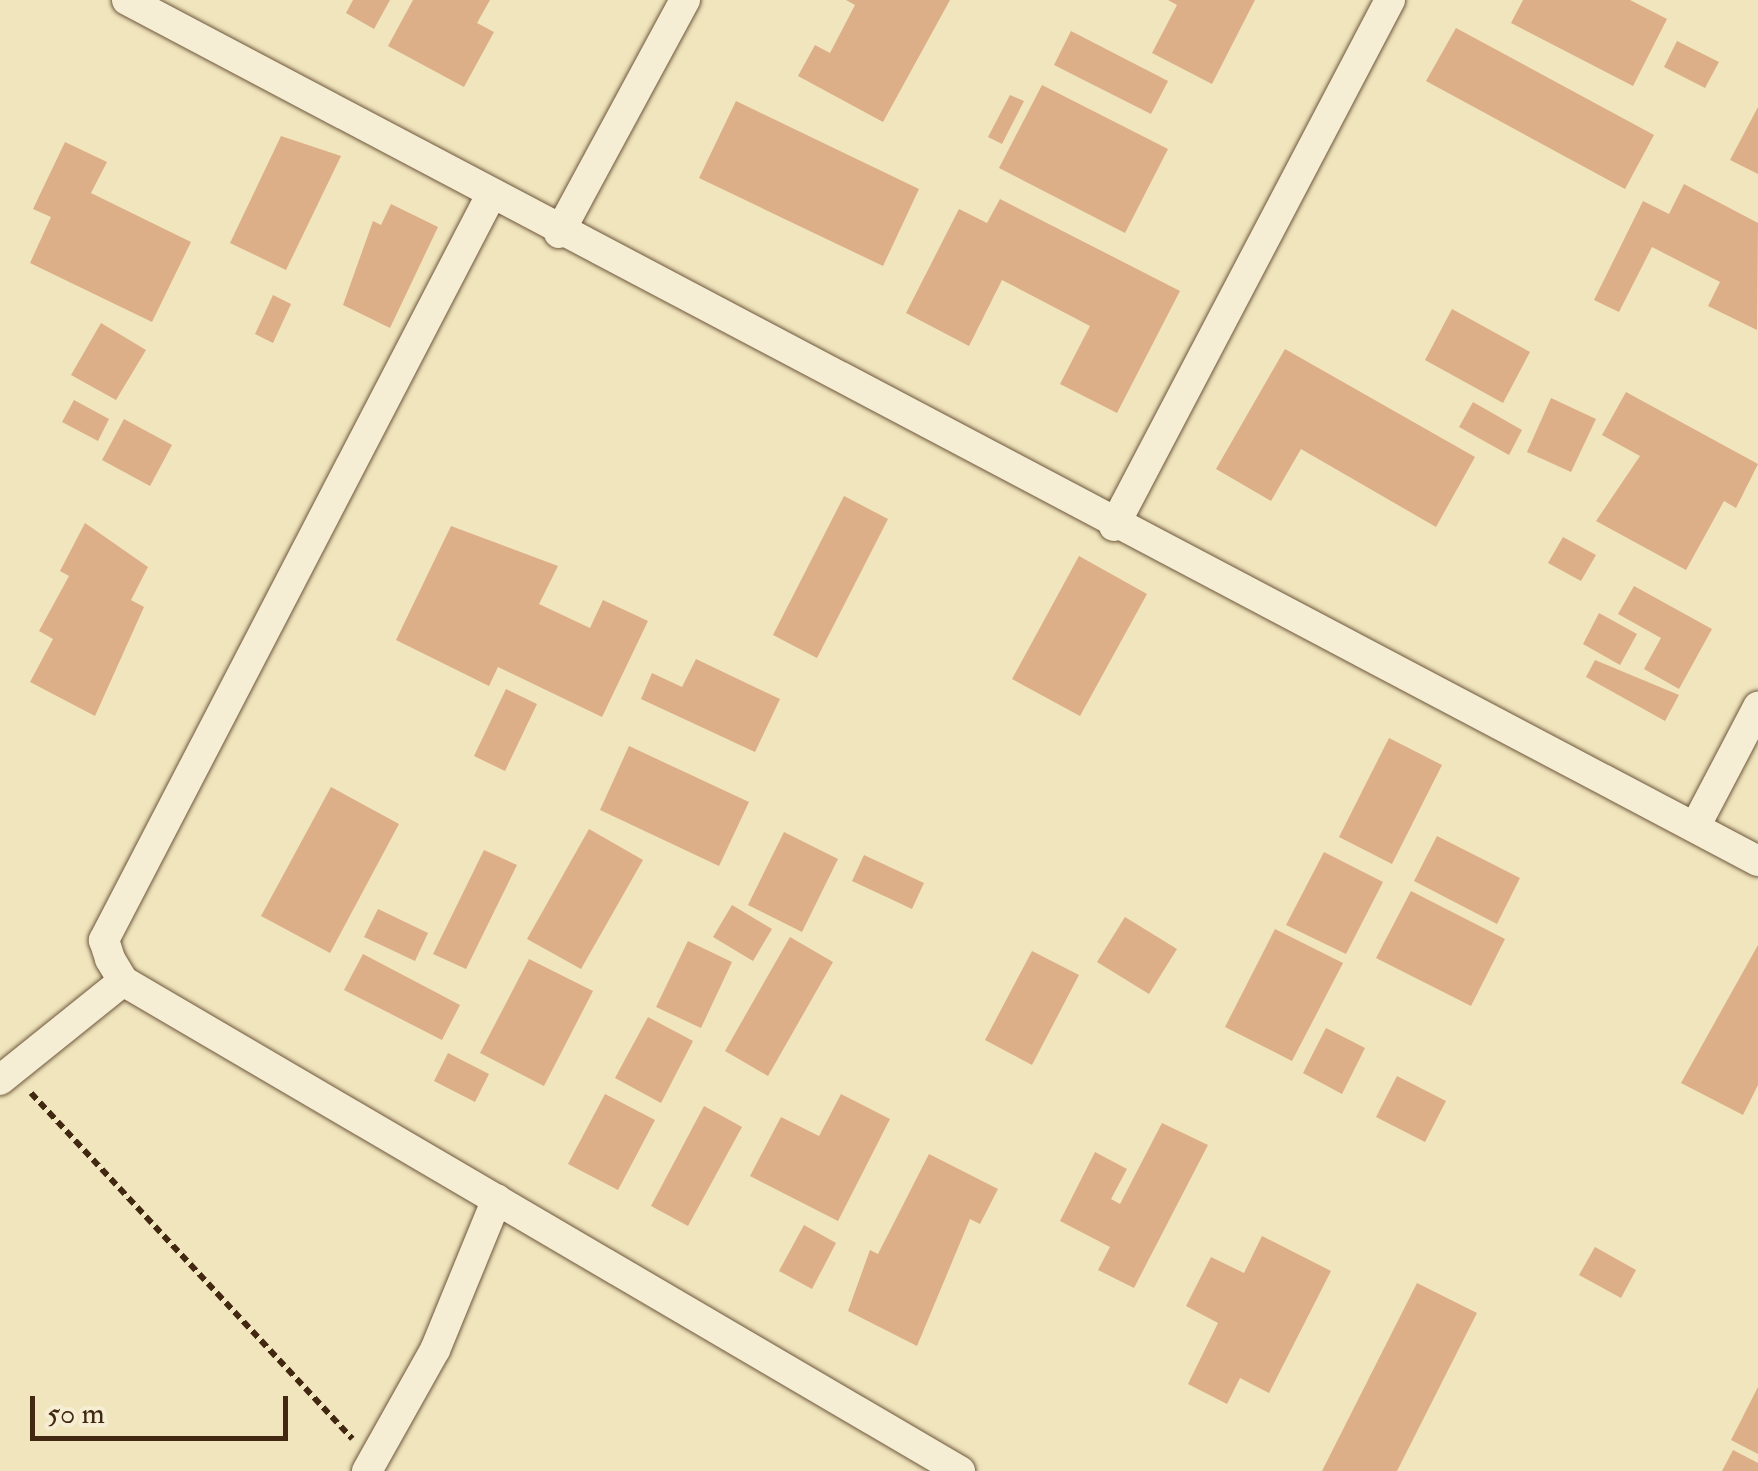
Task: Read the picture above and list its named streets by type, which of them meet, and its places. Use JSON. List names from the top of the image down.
{
  "scale_bar": "50 m"
}
